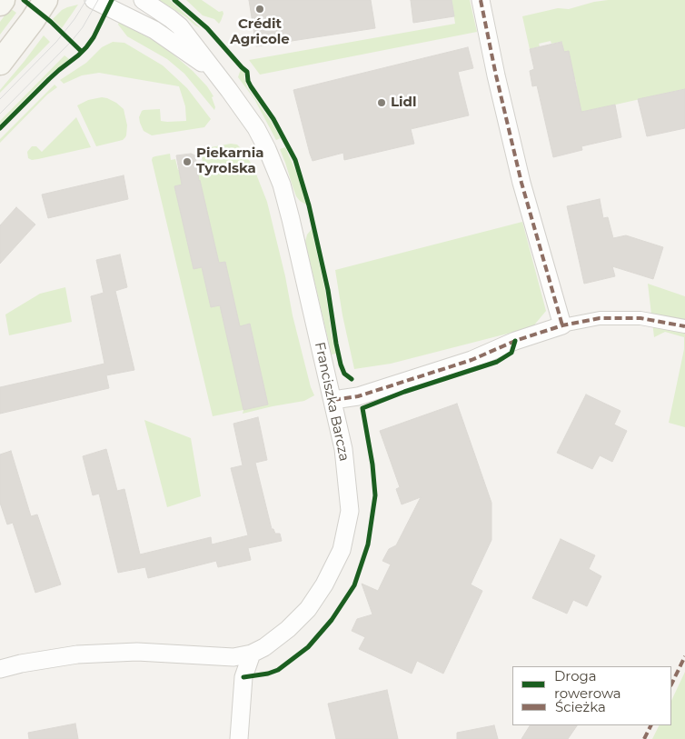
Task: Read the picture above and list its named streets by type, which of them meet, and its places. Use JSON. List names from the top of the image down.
{
  "streets": {
    "street": ["Franciszka Barcza"]
  },
  "places": ["Crédit Agricole", "Lidl", "Piekarnia Tyrolska"],
  "legend": ["Droga rowerowa", "Ścieżka"]
}
